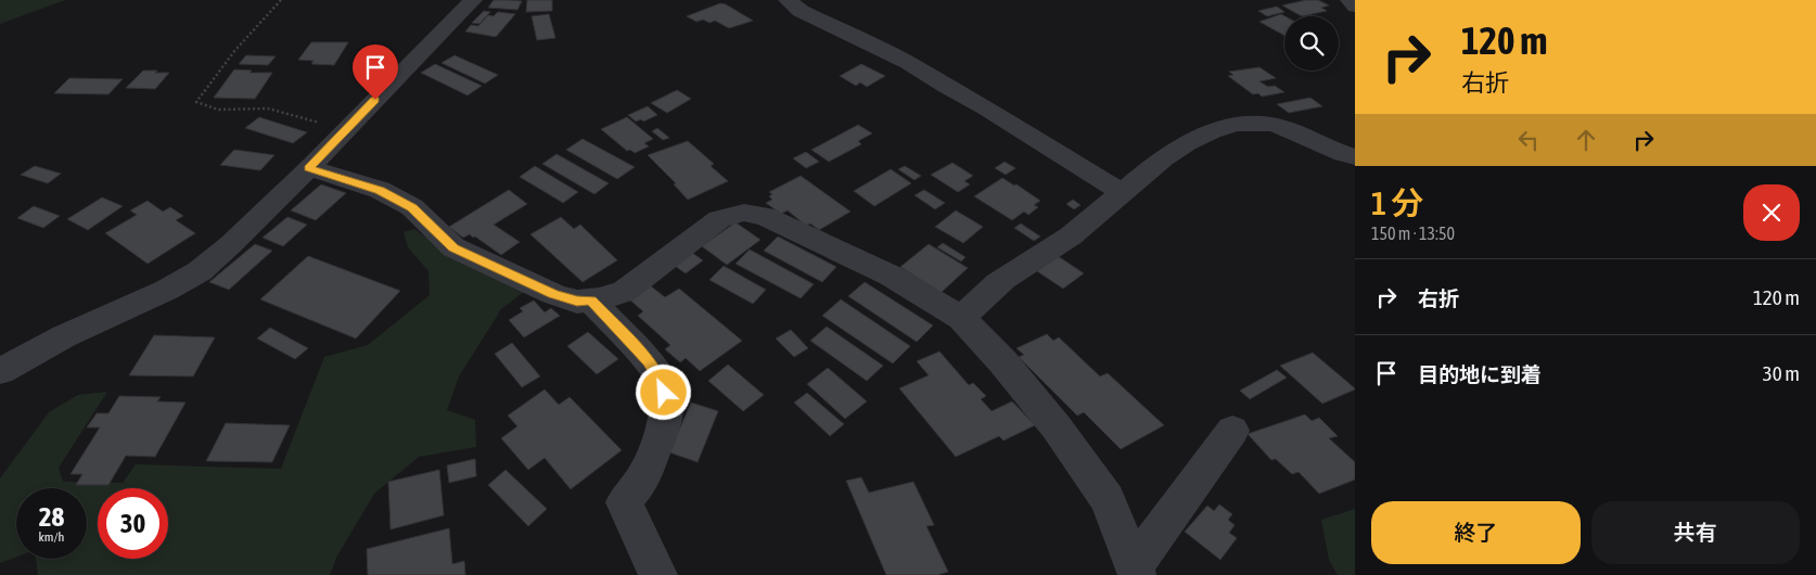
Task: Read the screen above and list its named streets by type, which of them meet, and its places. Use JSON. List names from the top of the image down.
{
  "page": {
    "turn": ["120 m", "右折"],
    "heading": ["1 分", "150 m · 13:50"],
    "list": [
      {
        "name": "右折",
        "value": "120 m"
      },
      {
        "name": "目的地に到着",
        "value": "30 m"
      }
    ],
    "speed": "28 km/h",
    "limit": "30",
    "buttons": ["終了", "共有"]
  }
}
